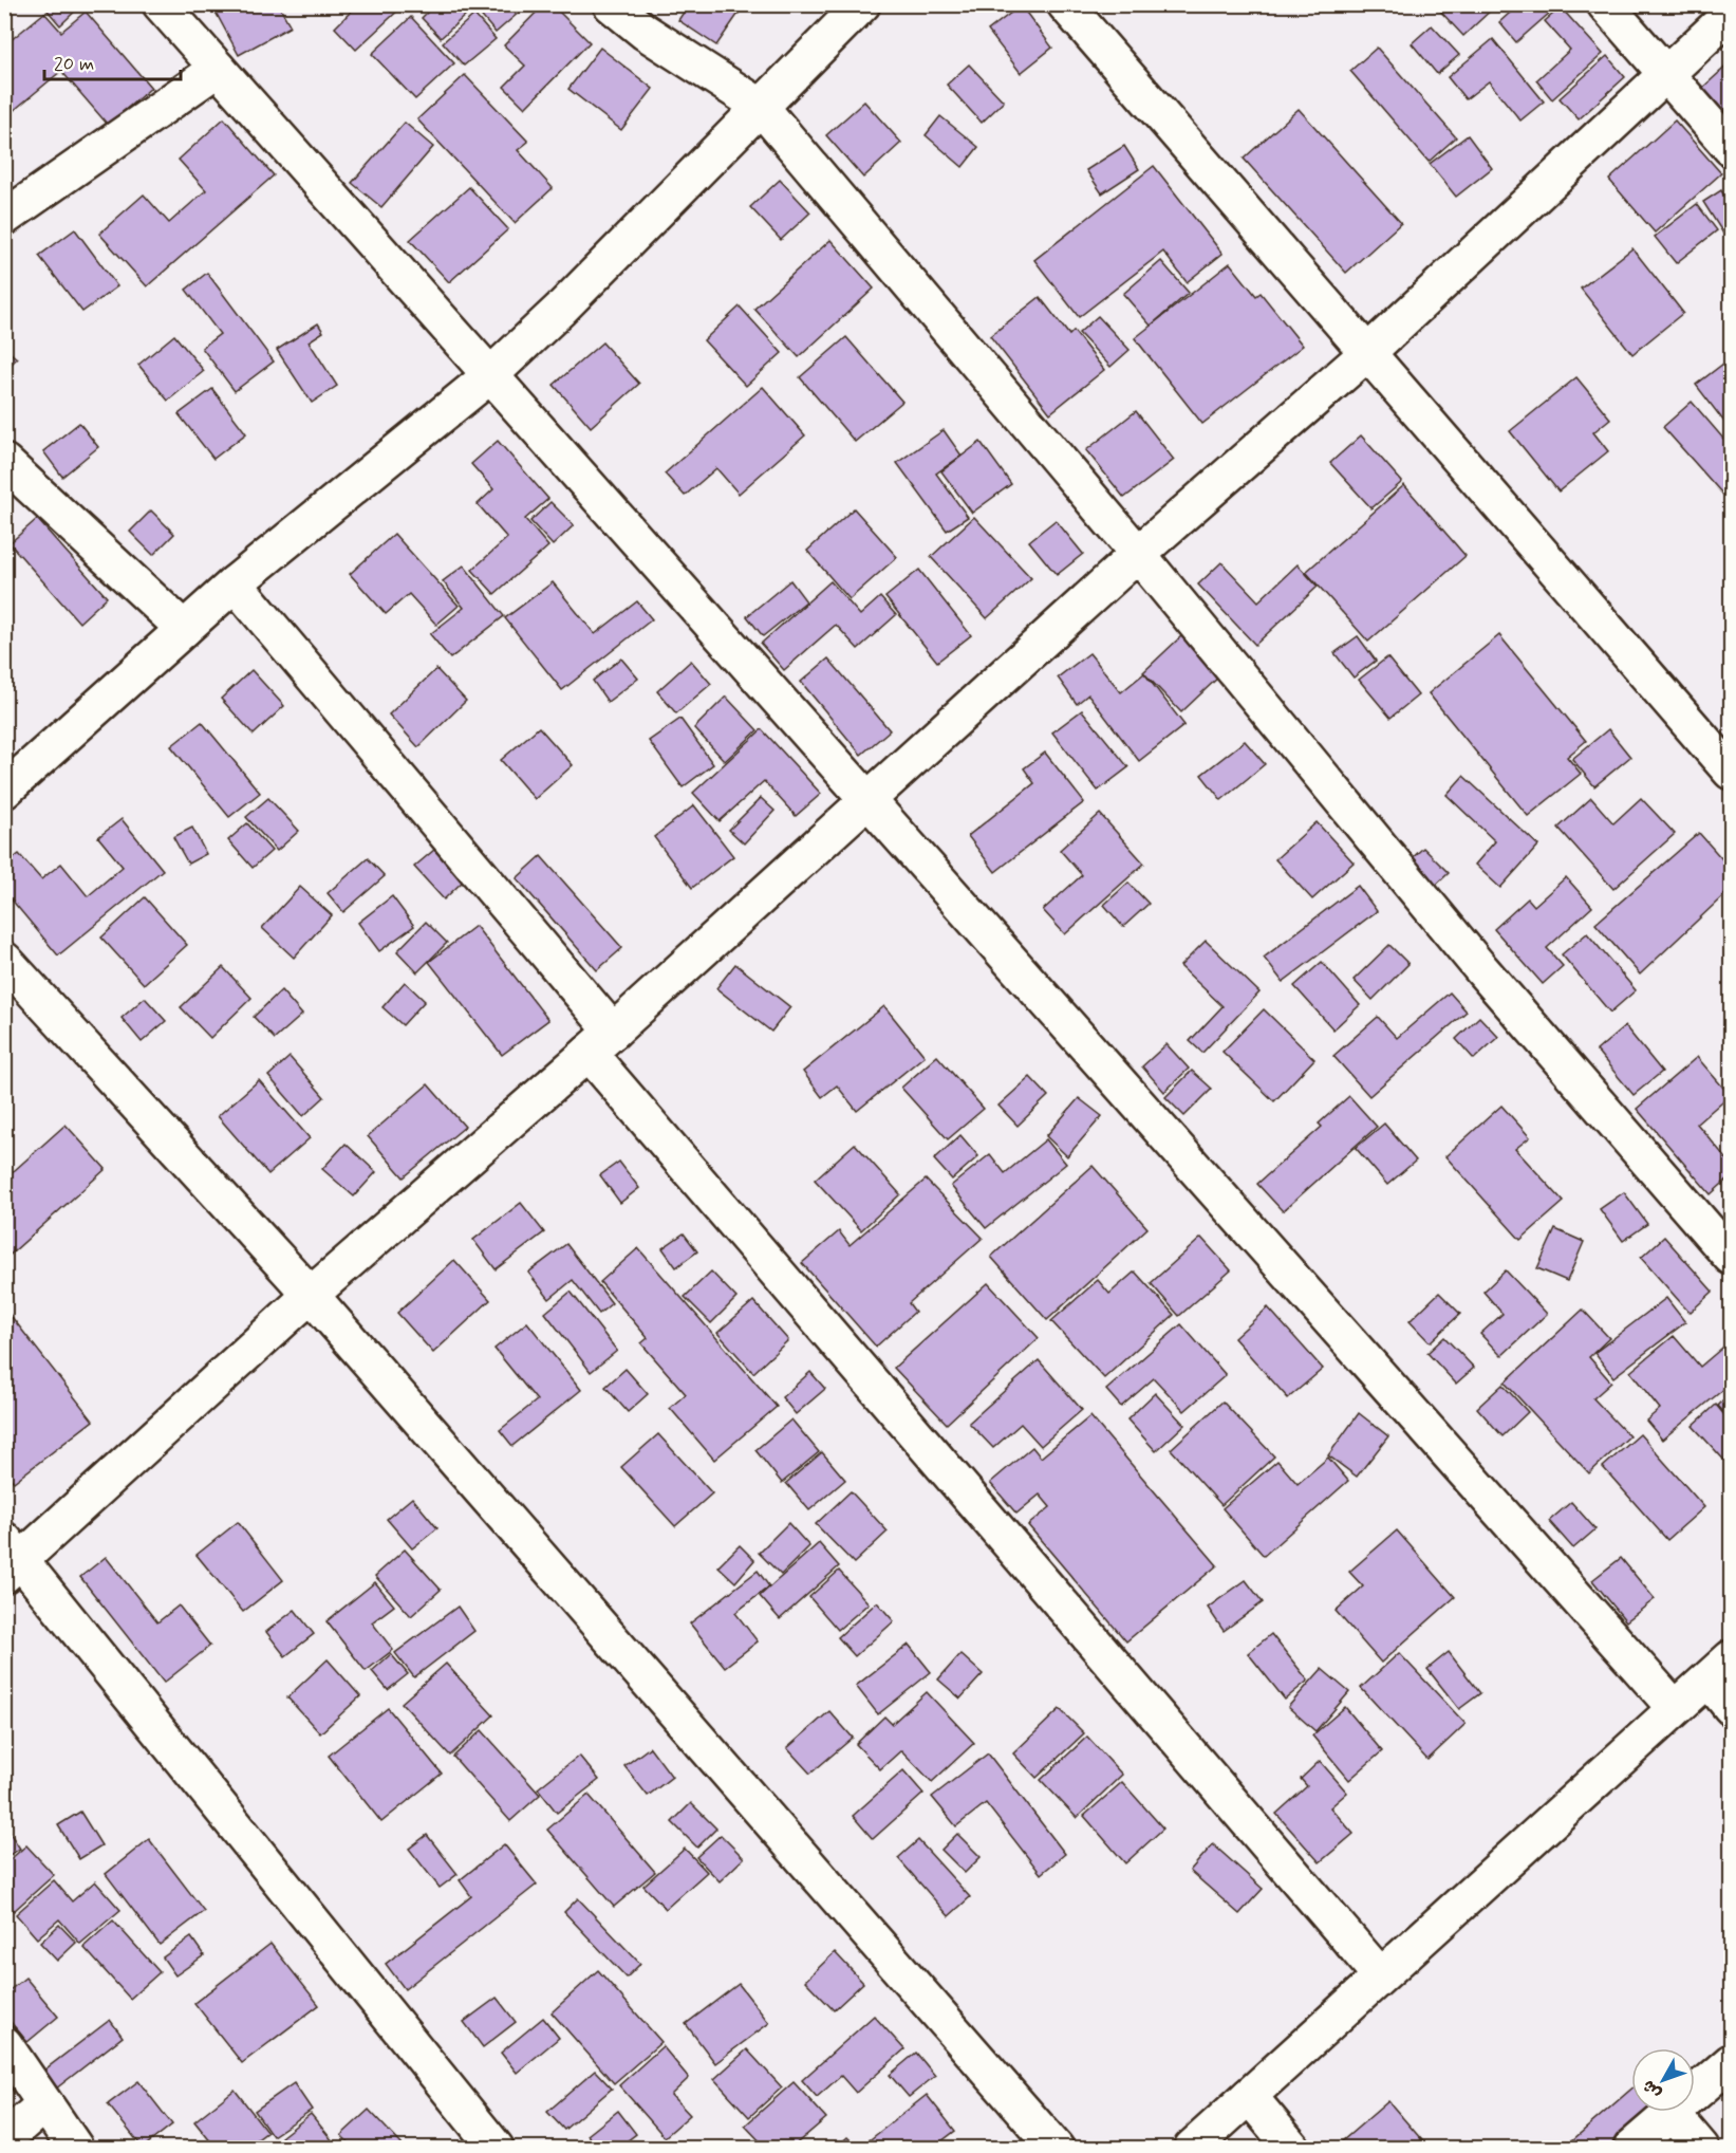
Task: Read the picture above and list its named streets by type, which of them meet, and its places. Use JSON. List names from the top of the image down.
{
  "scale_bar": "20 m",
  "north": "bottom left"
}
